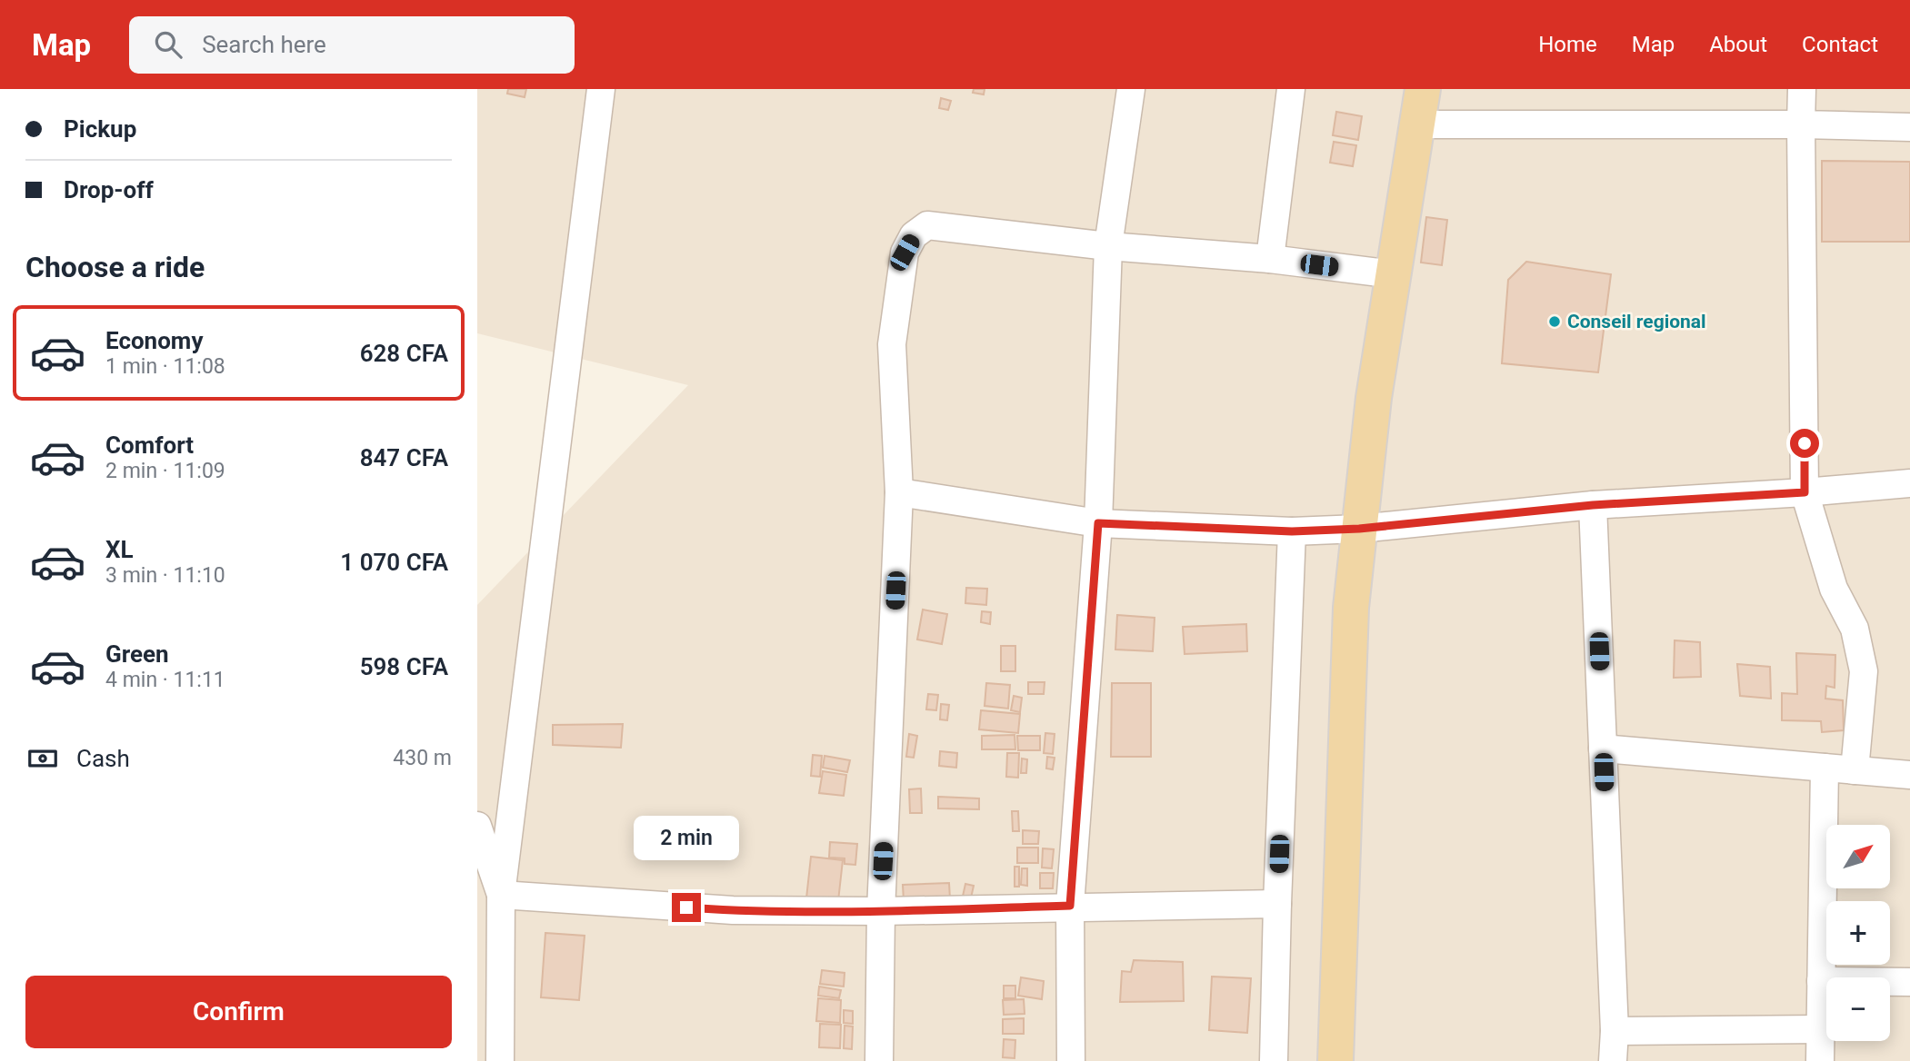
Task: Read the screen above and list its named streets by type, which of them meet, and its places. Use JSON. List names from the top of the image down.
{
  "places": ["Conseil regional"],
  "north": "top right",
  "page": {
    "header": "Map",
    "search": "Search here",
    "nav": [
      "Home",
      "Map",
      "About",
      "Contact"
    ],
    "banner": ["Pickup", "Drop-off"],
    "heading": "Choose a ride",
    "list": [
      {
        "name": "Economy",
        "note": "1 min · 11:08",
        "value": "628 CFA"
      },
      {
        "name": "Comfort",
        "note": "2 min · 11:09",
        "value": "847 CFA"
      },
      {
        "name": "XL",
        "note": "3 min · 11:10",
        "value": "1 070 CFA"
      },
      {
        "name": "Green",
        "note": "4 min · 11:11",
        "value": "598 CFA"
      }
    ],
    "pay": ["Cash", "430 m"],
    "bubble": "2 min",
    "map_buttons": ["+", "−"],
    "buttons": "Confirm"
  }
}
